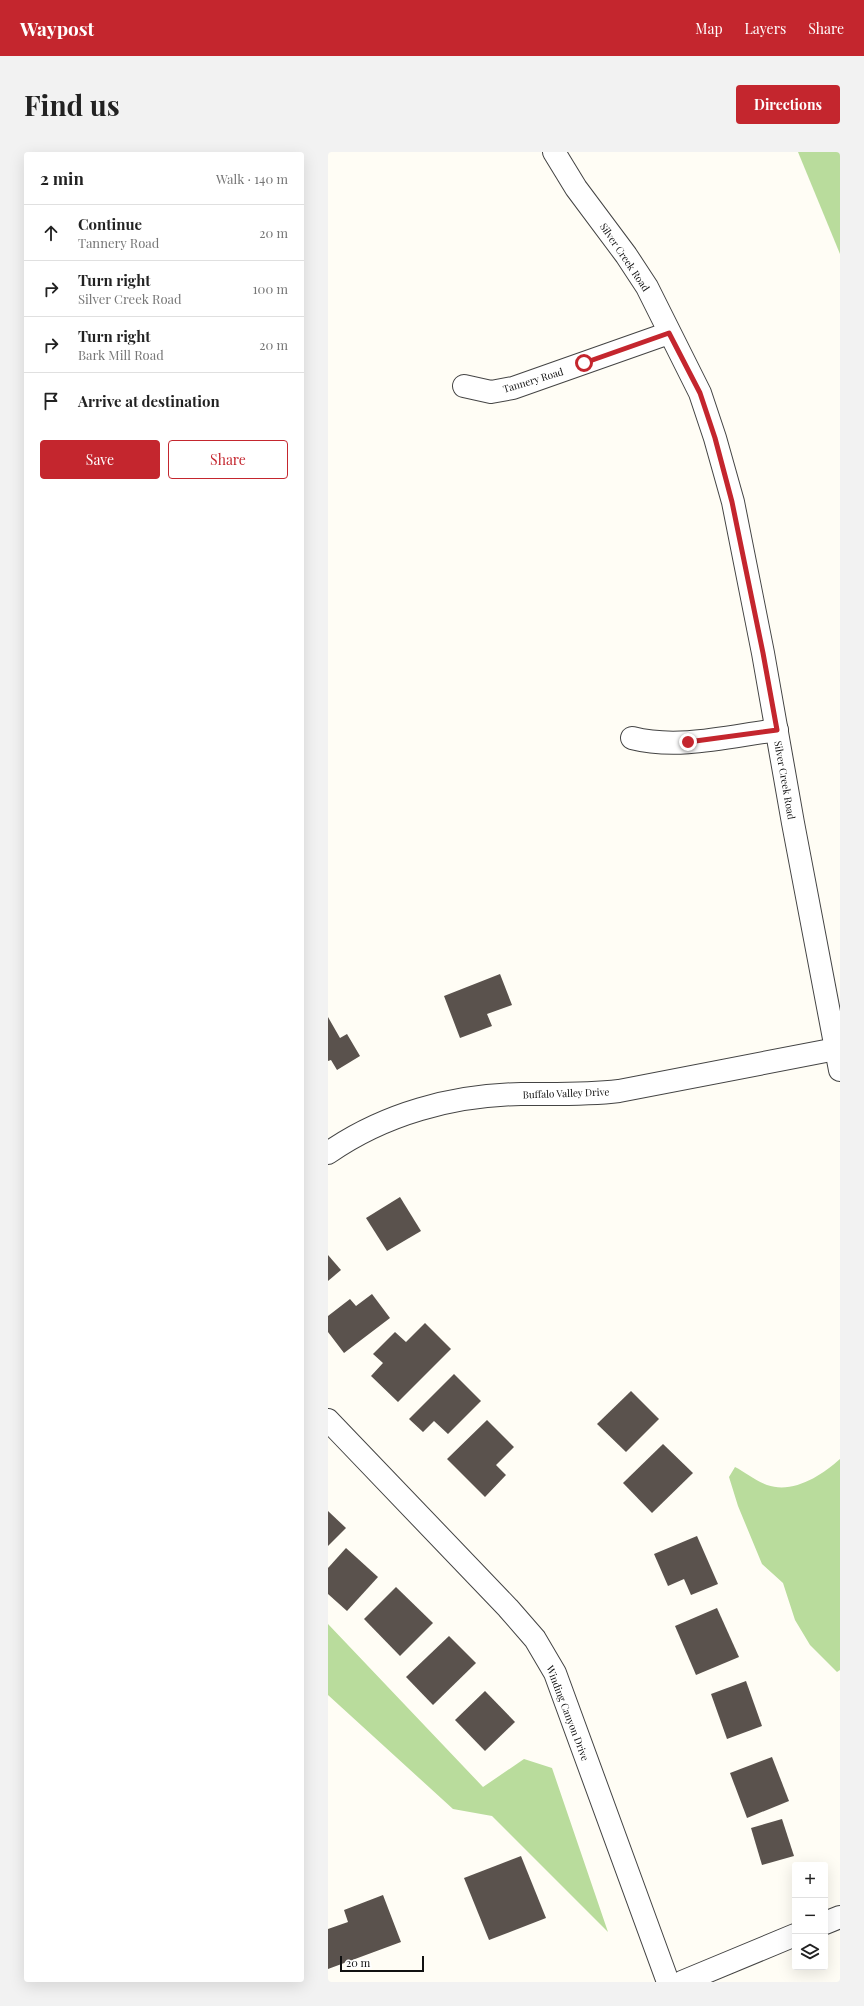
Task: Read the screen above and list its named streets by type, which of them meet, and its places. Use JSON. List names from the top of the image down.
{
  "streets": {
    "street": [
      "Silver Creek Road",
      "Tannery Road",
      "Buffalo Valley Drive",
      "Winding Canyon Drive"
    ]
  },
  "crossings": [
    ["Silver Creek Road", "Tannery Road"],
    ["Silver Creek Road", "Buffalo Valley Drive"]
  ],
  "scale_bar": "20 m",
  "page": {
    "header": "Waypost",
    "nav": ["Map", "Layers", "Share"],
    "buttons": [
      "Directions",
      ["Save", "Share"]
    ],
    "title": "Find us",
    "heading": ["2 min", "Walk · 140 m"],
    "list": [
      ["Continue", "Tannery Road", "20 m"],
      ["Turn right", "Silver Creek Road", "100 m"],
      ["Turn right", "Bark Mill Road", "20 m"],
      "Arrive at destination"
    ],
    "map_buttons": ["+", "−"],
    "scale": "20 m"
  }
}
